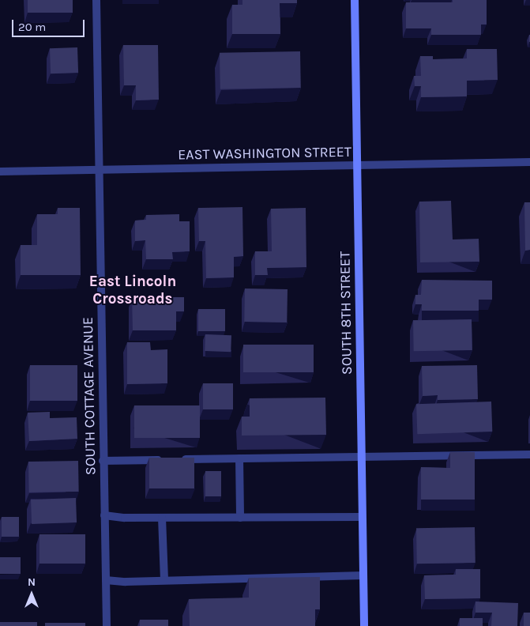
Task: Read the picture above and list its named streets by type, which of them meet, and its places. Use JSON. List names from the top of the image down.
{
  "streets": {
    "main road": ["SOUTH 8TH STREET"],
    "street": ["EAST WASHINGTON STREET", "SOUTH COTTAGE AVENUE"]
  },
  "crossings": [
    ["EAST WASHINGTON STREET", "SOUTH 8TH STREET"],
    ["EAST WASHINGTON STREET", "SOUTH COTTAGE AVENUE"]
  ],
  "districts": ["East Lincoln Crossroads"],
  "scale_bar": "20 m",
  "north": "top"
}
